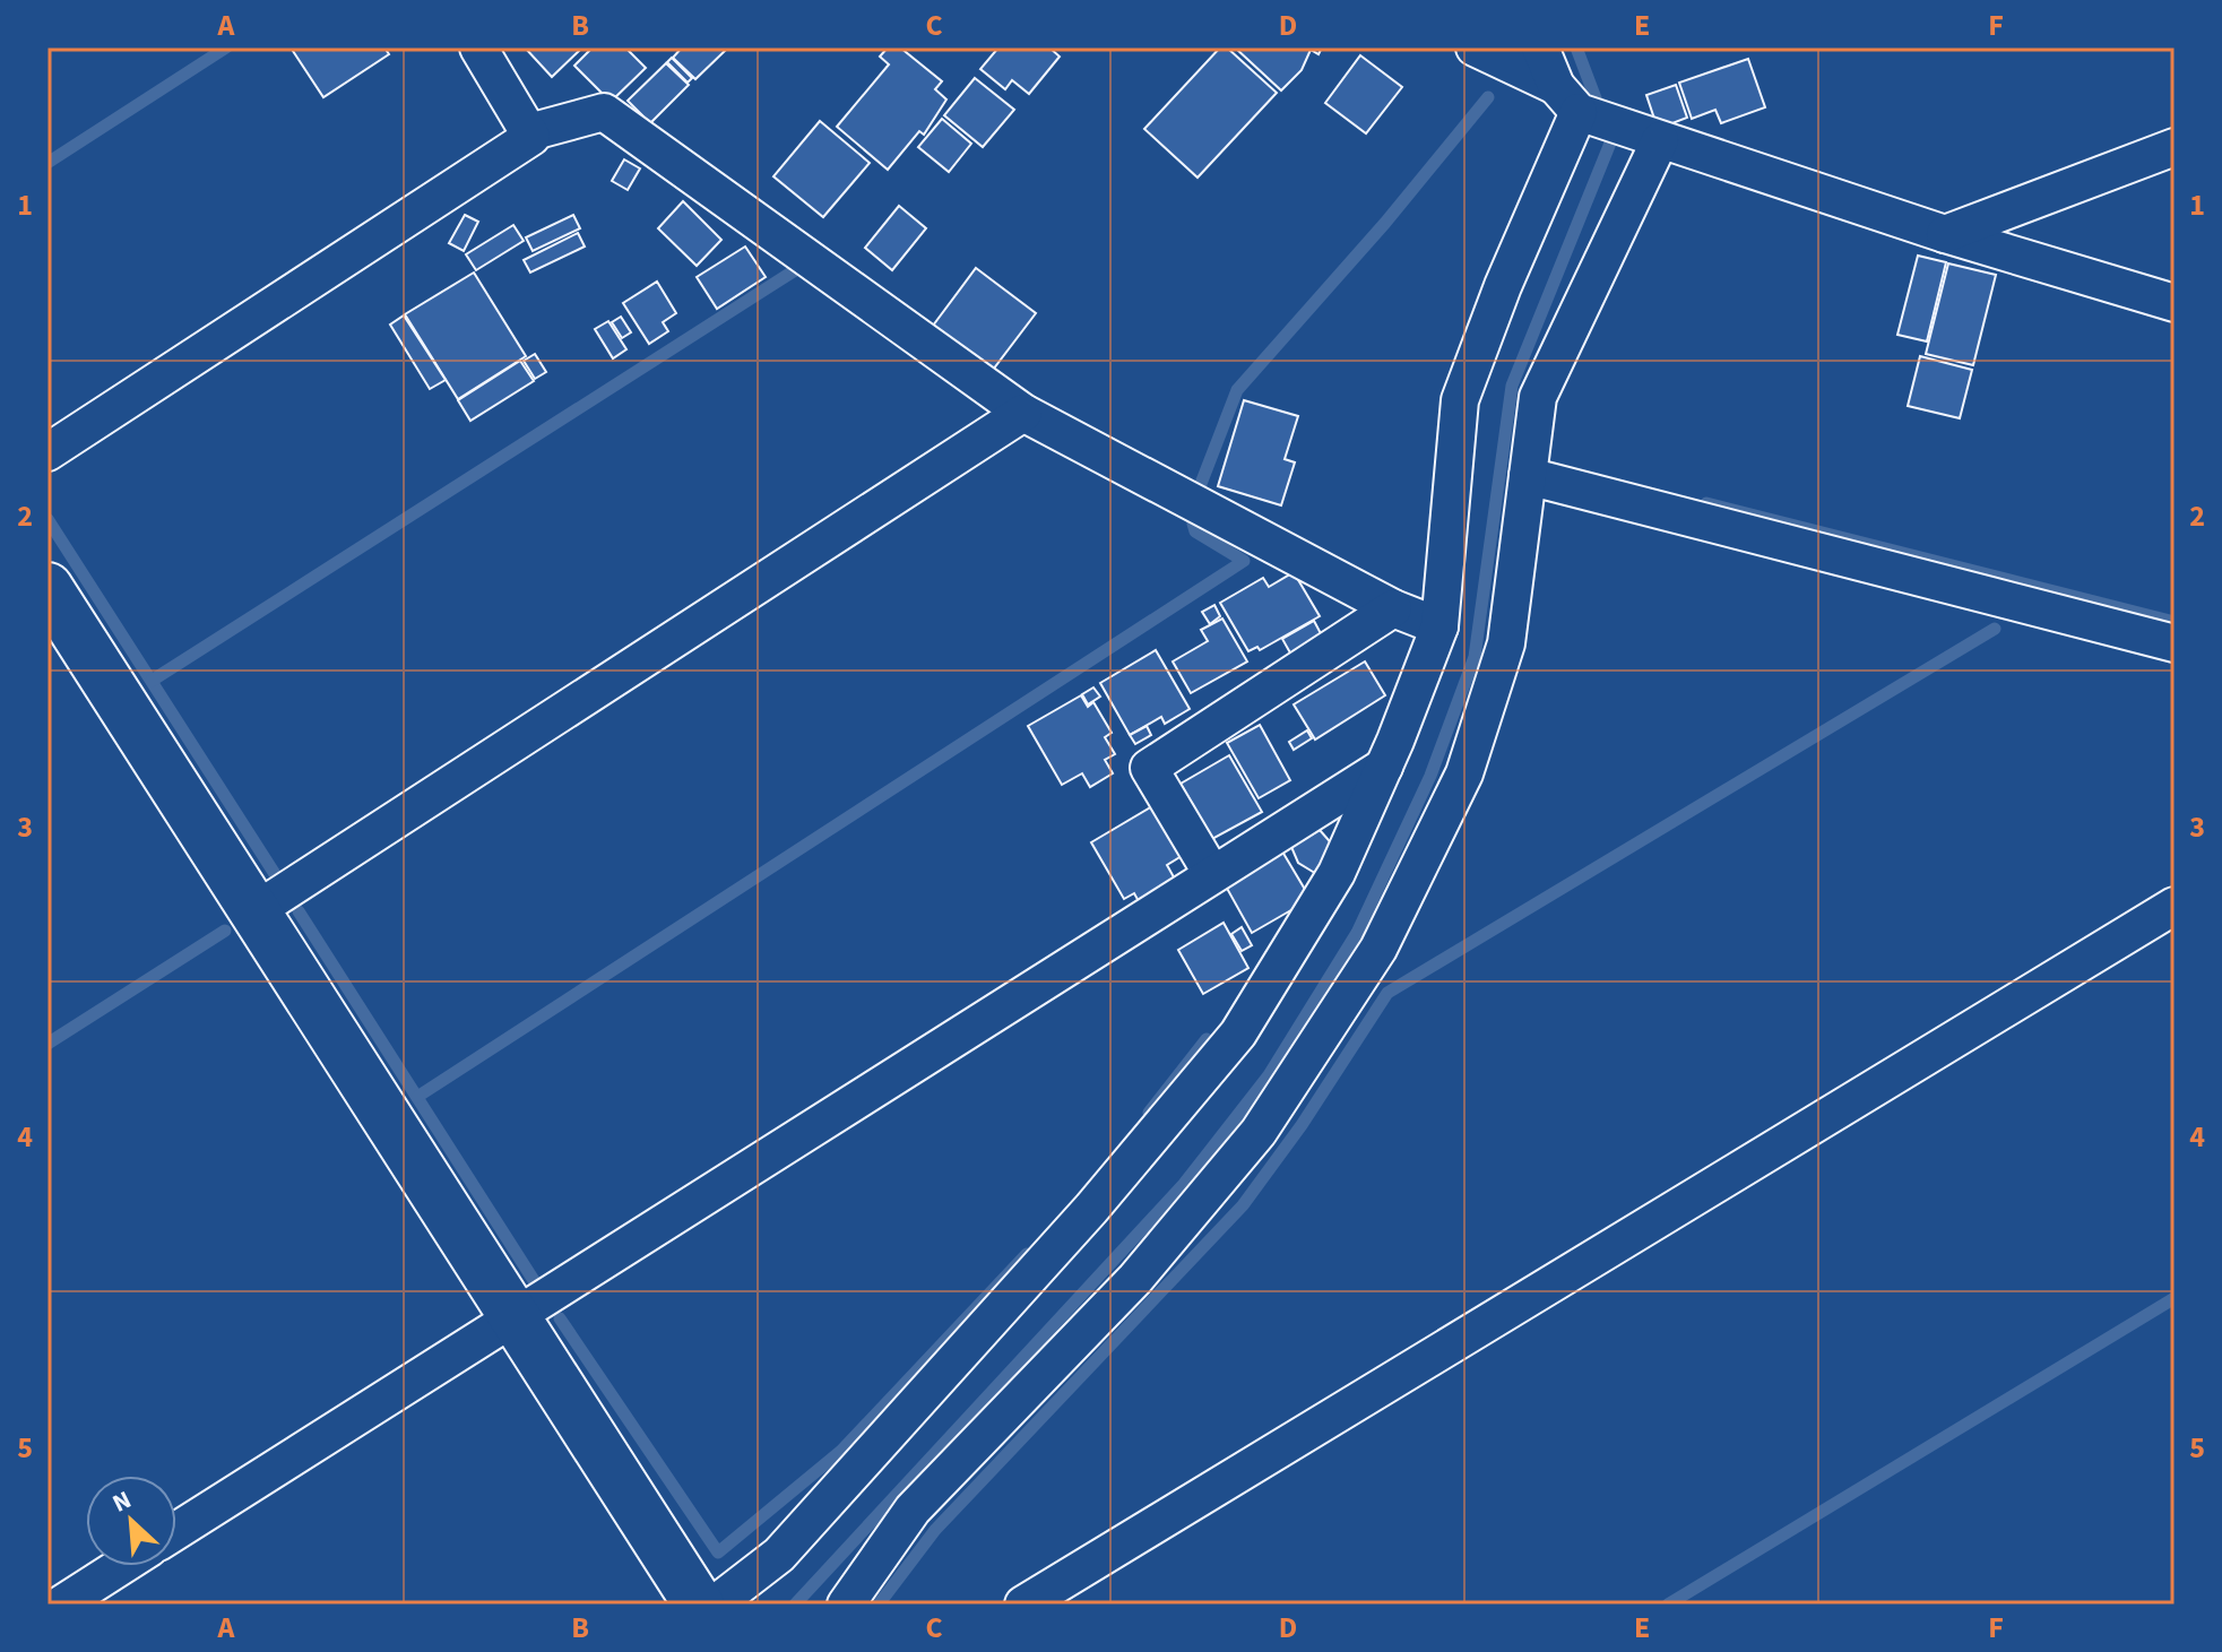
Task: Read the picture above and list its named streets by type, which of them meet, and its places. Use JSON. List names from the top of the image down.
{
  "north": "top left",
  "grid": {
    "columns": [
      "A",
      "B",
      "C",
      "D",
      "E",
      "F"
    ],
    "rows": [
      "1",
      "2",
      "3",
      "4",
      "5"
    ]
  }
}
